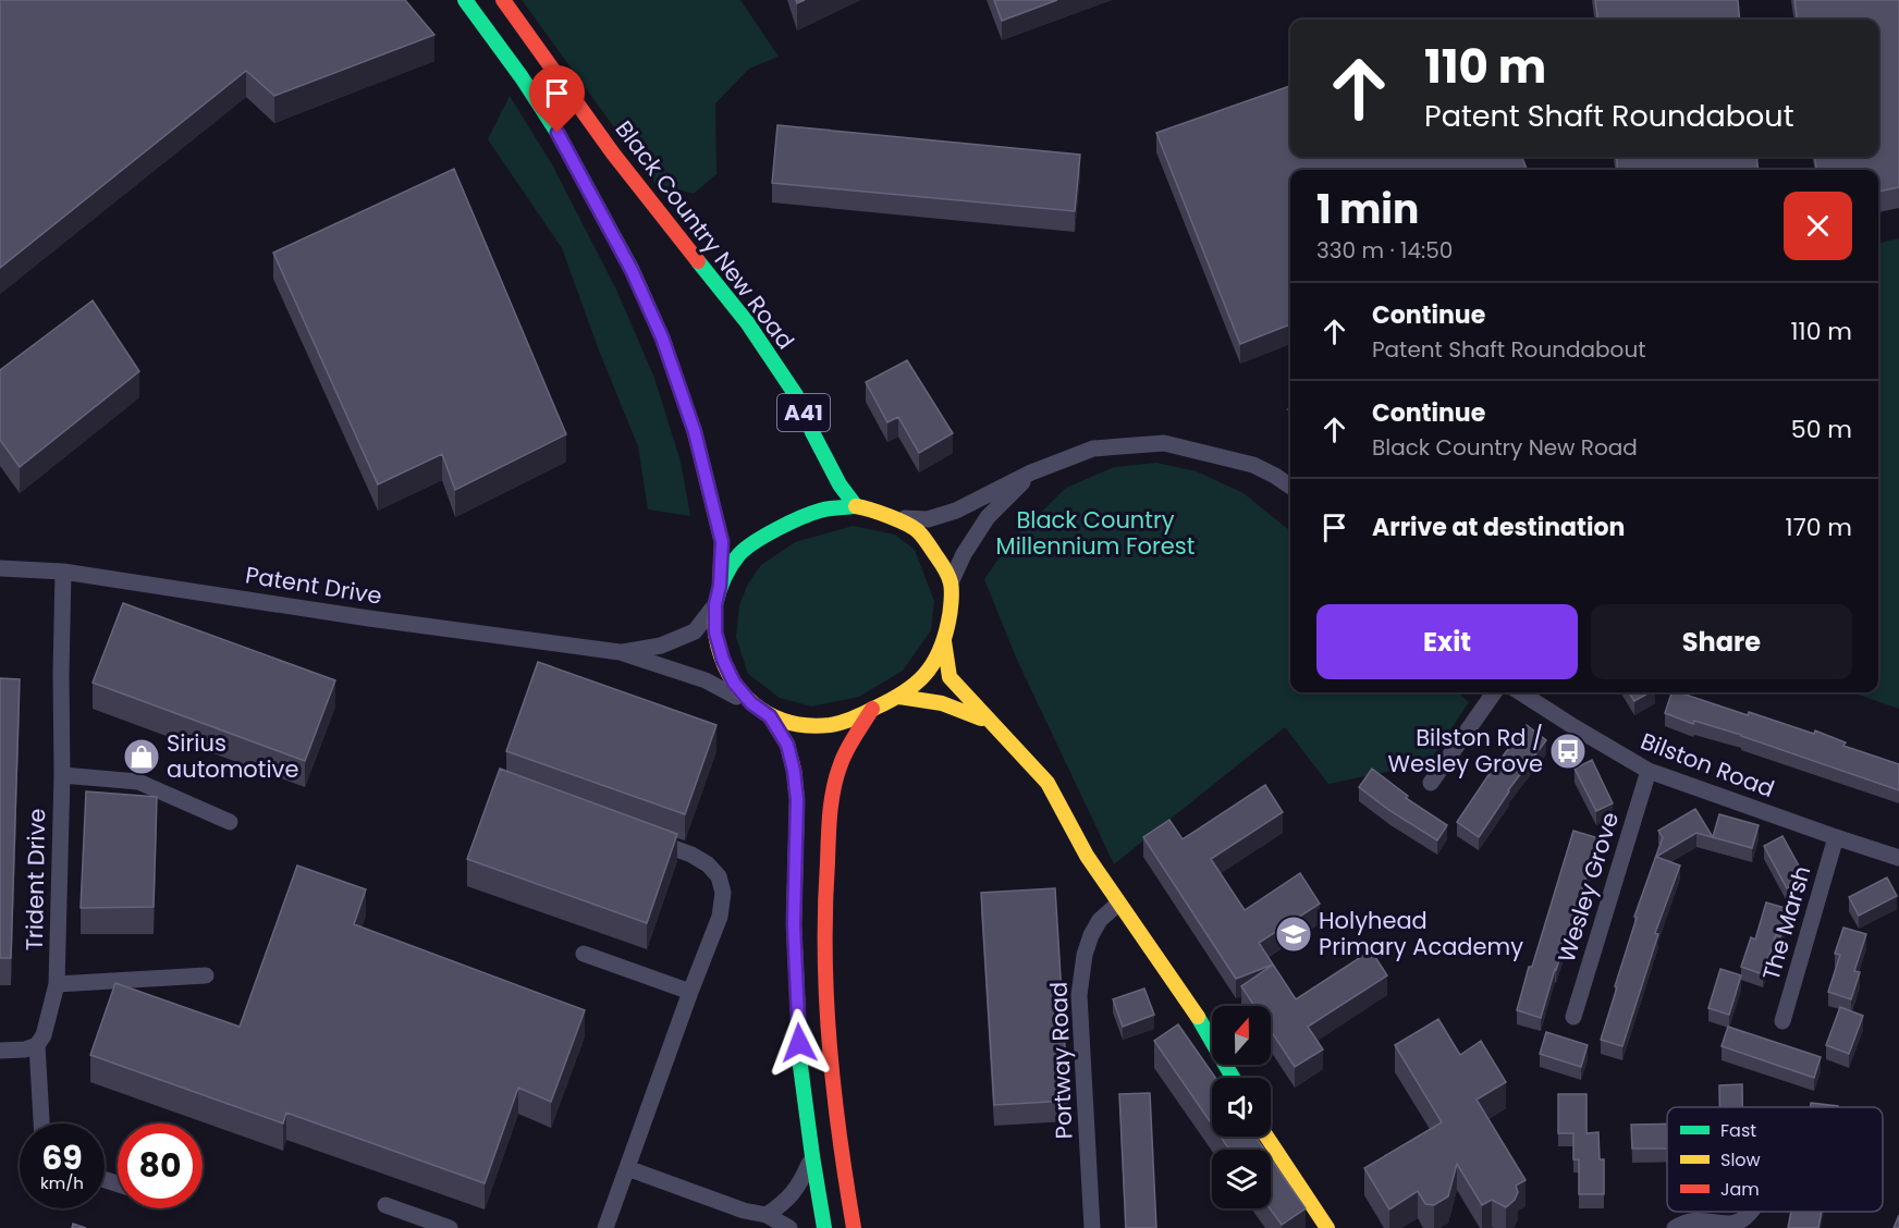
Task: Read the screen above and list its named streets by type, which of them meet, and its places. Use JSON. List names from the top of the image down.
{
  "streets": {
    "main road": ["Black Country New Road", "A41"],
    "street": [
      "Patent Drive",
      "Bilston Road",
      "Trident Drive",
      "Wesley Grove",
      "The Marsh",
      "Portway Road"
    ]
  },
  "crossings": [
    ["Black Country New Road", "Patent Drive"],
    ["Patent Drive", "Trident Drive"],
    ["Bilston Road", "Wesley Grove"],
    ["Bilston Road", "The Marsh"]
  ],
  "parks": ["Black Country Millennium Forest"],
  "places": {
    "bus stop": ["Bilston Rd / Wesley Grove"],
    "shop": ["Sirius automotive"],
    "school or university": ["Holyhead Primary Academy"]
  },
  "legend": ["Fast", "Slow", "Jam"],
  "north": "top",
  "page": {
    "turn": ["110 m", "Patent Shaft Roundabout"],
    "heading": ["1 min", "330 m · 14:50"],
    "list": [
      {
        "name": "Continue",
        "note": "Patent Shaft Roundabout",
        "value": "110 m"
      },
      {
        "name": "Continue",
        "note": "Black Country New Road",
        "value": "50 m"
      },
      {
        "name": "Arrive at destination",
        "value": "170 m"
      }
    ],
    "buttons": ["Exit", "Share"],
    "speed": "69 km/h",
    "limit": "80"
  }
}
